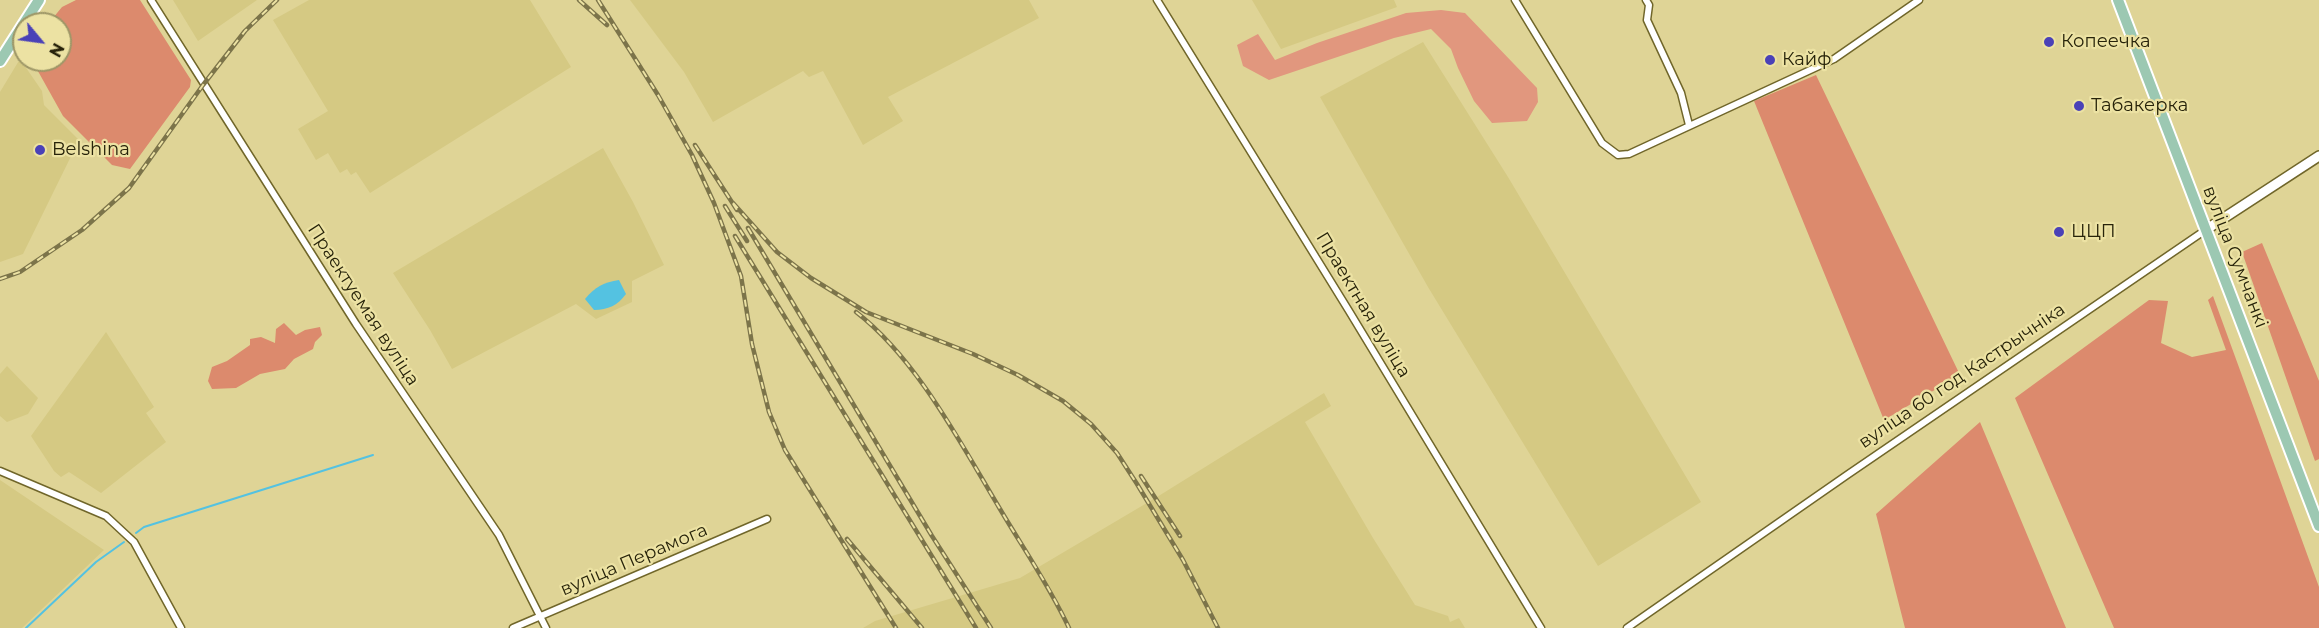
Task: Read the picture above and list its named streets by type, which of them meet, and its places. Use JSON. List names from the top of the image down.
{
  "streets": {
    "main road": ["вуліца Сумчанкі"],
    "street": [
      "Праектуемая вуліца",
      "Праектная вуліца",
      "вуліца 60 год Кастрычніка",
      "вуліца Перамога"
    ]
  },
  "crossings": [
    ["вуліца Сумчанкі", "вуліца 60 год Кастрычніка"],
    ["Праектуемая вуліца", "вуліца Перамога"]
  ],
  "places": [
    "Копеечка",
    "Кайф",
    "Табакерка",
    "Belshina",
    "ЦЦП"
  ],
  "north": "bottom right"
}
